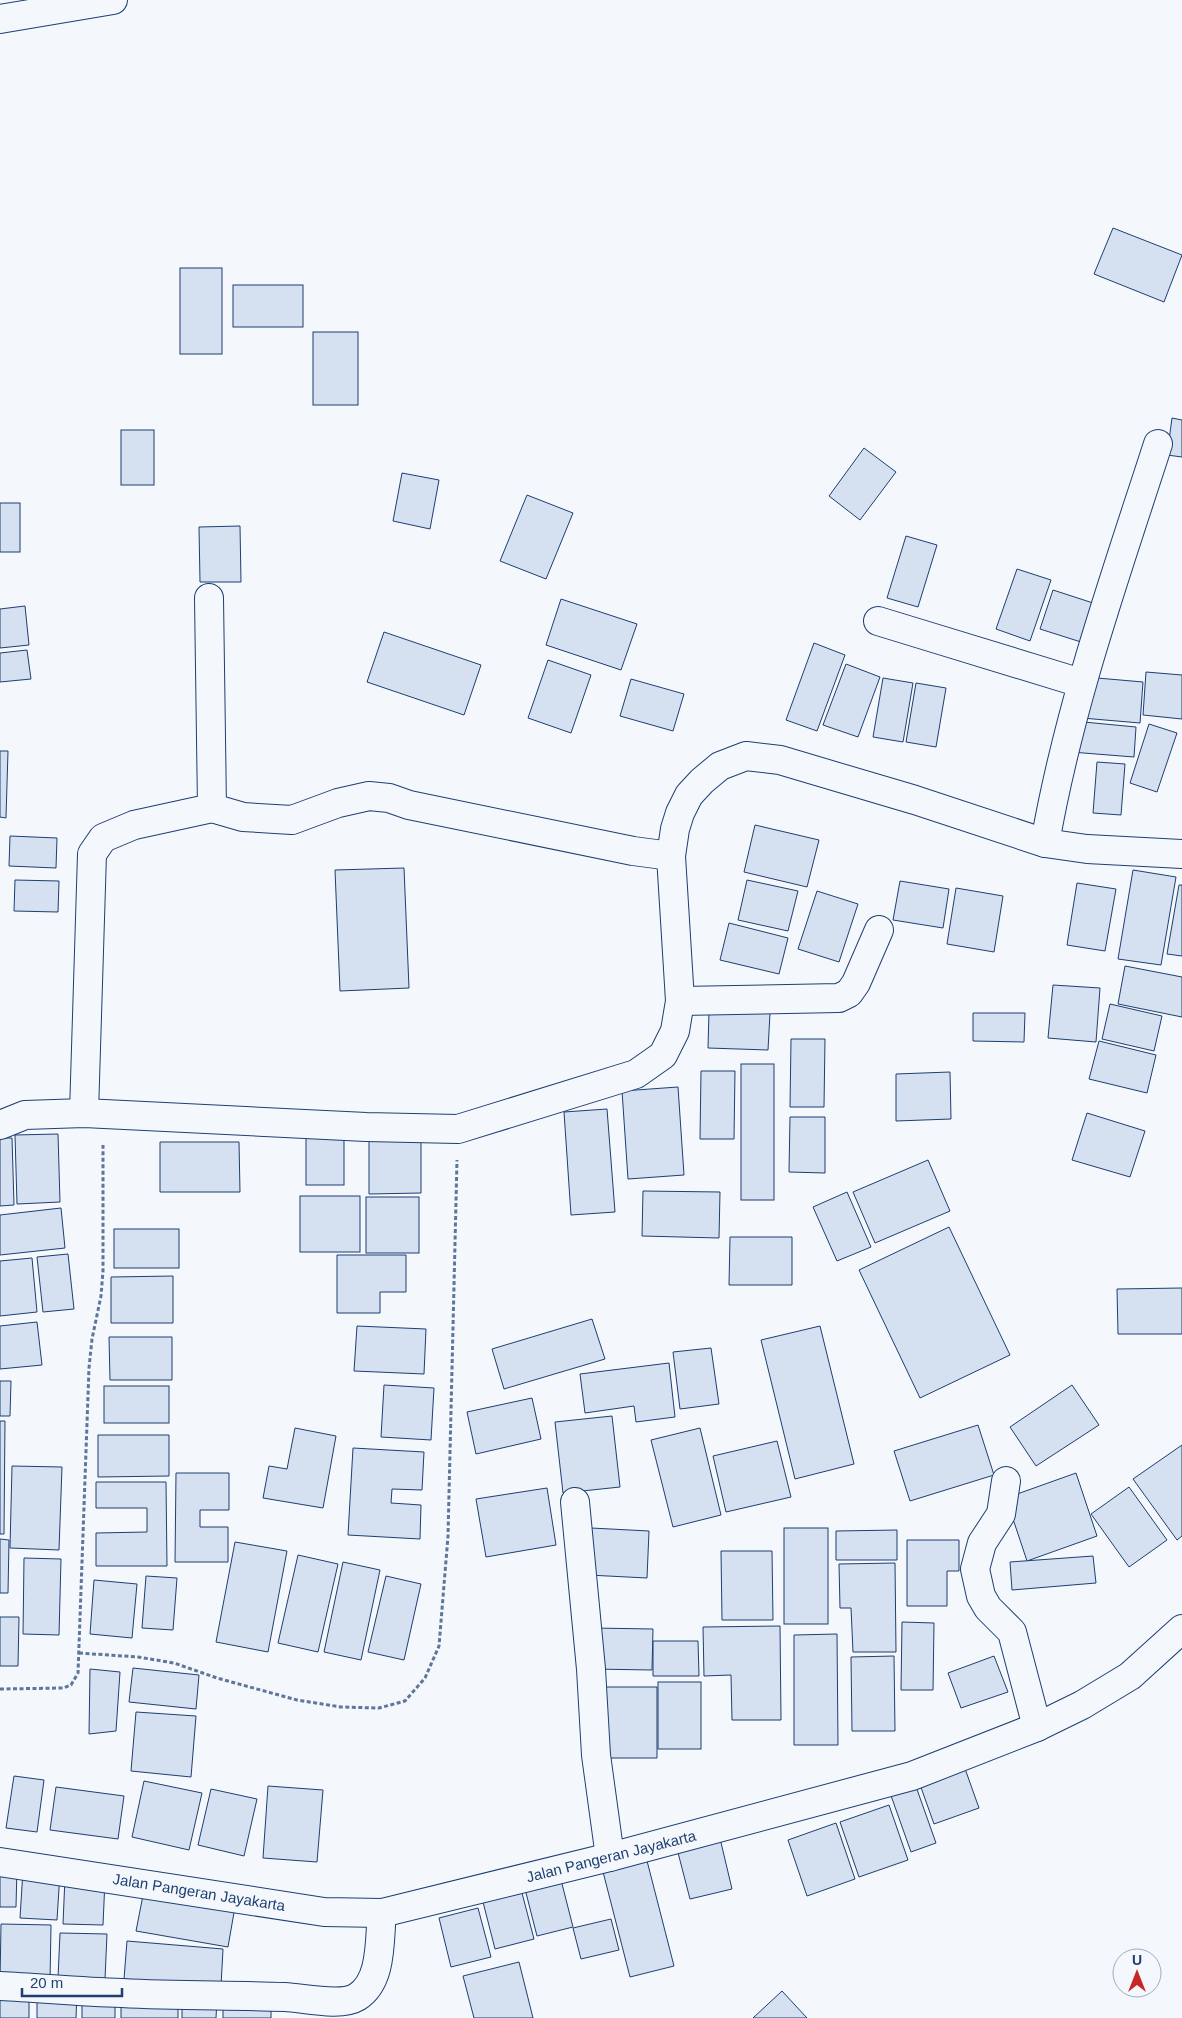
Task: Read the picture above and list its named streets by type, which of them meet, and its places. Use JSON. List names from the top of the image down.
{
  "streets": {
    "street": ["Jalan Pangeran Jayakarta"]
  },
  "scale_bar": "20 m",
  "north": "top"
}
